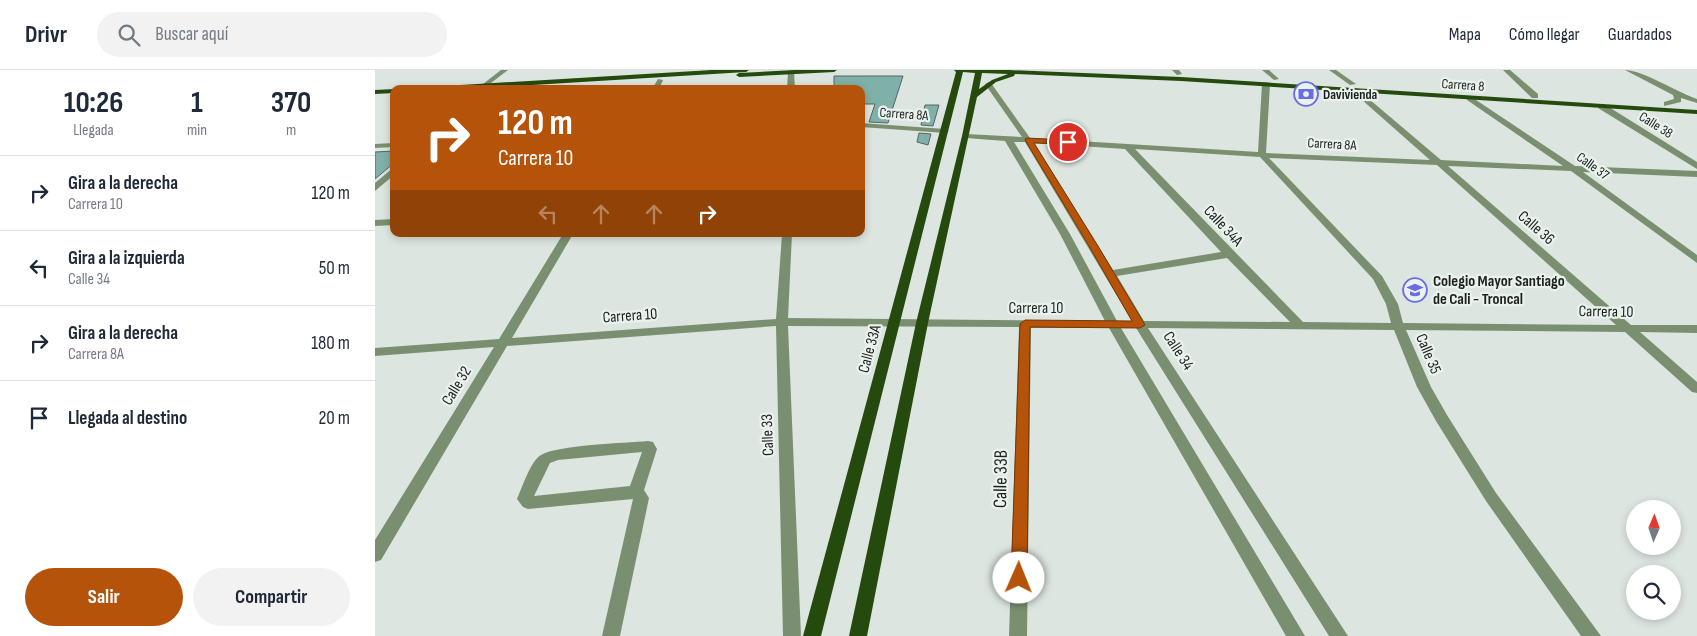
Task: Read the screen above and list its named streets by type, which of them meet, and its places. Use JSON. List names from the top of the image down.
{
  "streets": {
    "main road": ["Carrera 8", "Calle 33A"],
    "street": [
      "Carrera 8A",
      "Calle 38",
      "Calle 37",
      "Calle 34A",
      "Calle 36",
      "Carrera 10",
      "Calle 34",
      "Calle 35",
      "Calle 32",
      "Calle 33",
      "Calle 33B"
    ]
  },
  "crossings": [
    ["Carrera 8", "Calle 38"],
    ["Carrera 8", "Calle 37"],
    ["Carrera 8", "Calle 36"],
    ["Carrera 8", "Calle 33A"],
    ["Carrera 8A", "Calle 37"],
    ["Carrera 8A", "Calle 34A"],
    ["Carrera 8A", "Calle 36"],
    ["Carrera 8A", "Calle 33A"],
    ["Carrera 8A", "Calle 34"],
    ["Carrera 8A", "Calle 35"],
    ["Calle 34A", "Carrera 10"],
    ["Calle 36", "Carrera 10"],
    ["Carrera 10", "Calle 33A"],
    ["Carrera 10", "Calle 34"],
    ["Carrera 10", "Calle 35"],
    ["Carrera 10", "Calle 32"],
    ["Carrera 10", "Calle 33"],
    ["Carrera 10", "Calle 33B"]
  ],
  "places": {
    "bank": ["Davivienda"],
    "school or university": ["Colegio Mayor Santiago de Cali - Troncal"]
  },
  "north": "top",
  "page": {
    "header": "Drivr",
    "search": "Buscar aquí",
    "nav": ["Mapa", "Cómo llegar", "Guardados"],
    "eta": [
      "10:26",
      "Llegada",
      "1",
      "min",
      "370",
      "m"
    ],
    "turn": ["120 m", "Carrera 10"],
    "list": [
      {
        "name": "Gira a la derecha",
        "note": "Carrera 10",
        "value": "120 m"
      },
      {
        "name": "Gira a la izquierda",
        "note": "Calle 34",
        "value": "50 m"
      },
      {
        "name": "Gira a la derecha",
        "note": "Carrera 8A",
        "value": "180 m"
      },
      {
        "name": "Llegada al destino",
        "value": "20 m"
      }
    ],
    "buttons": ["Salir", "Compartir"]
  }
}
